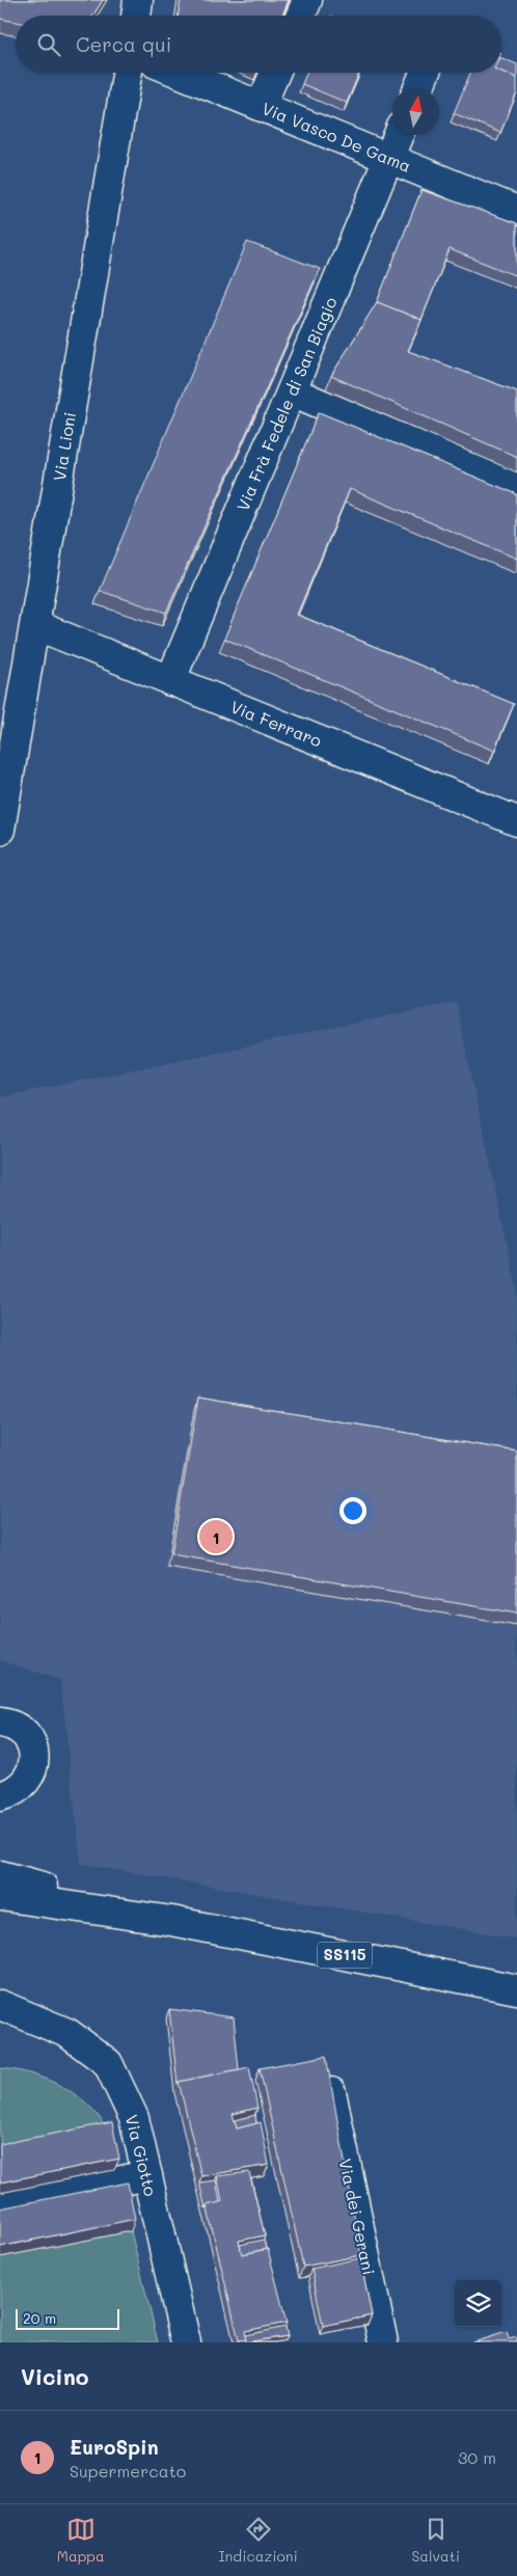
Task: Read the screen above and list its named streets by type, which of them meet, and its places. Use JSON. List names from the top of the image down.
{
  "streets": {
    "street": [
      "Via Vasco De Gama",
      "Via Frà Fedele di San Biagio",
      "Via Lioni",
      "Via Ferraro",
      "SS115",
      "Via Giotto",
      "Via dei Gerani"
    ]
  },
  "crossings": [
    ["Via Vasco De Gama", "Via Frà Fedele di San Biagio"],
    ["Via Frà Fedele di San Biagio", "Via Ferraro"],
    ["Via Lioni", "Via Ferraro"]
  ],
  "scale_bar": "20 m",
  "north": "top",
  "page": {
    "search": "Cerca qui",
    "pins": "1",
    "scale": "20 m",
    "heading": "Vicino",
    "list": [
      {
        "mark": "1",
        "name": "EuroSpin",
        "note": "Supermercato",
        "value": "30 m"
      }
    ],
    "nav": ["Mappa", "Indicazioni", "Salvati"]
  }
}
